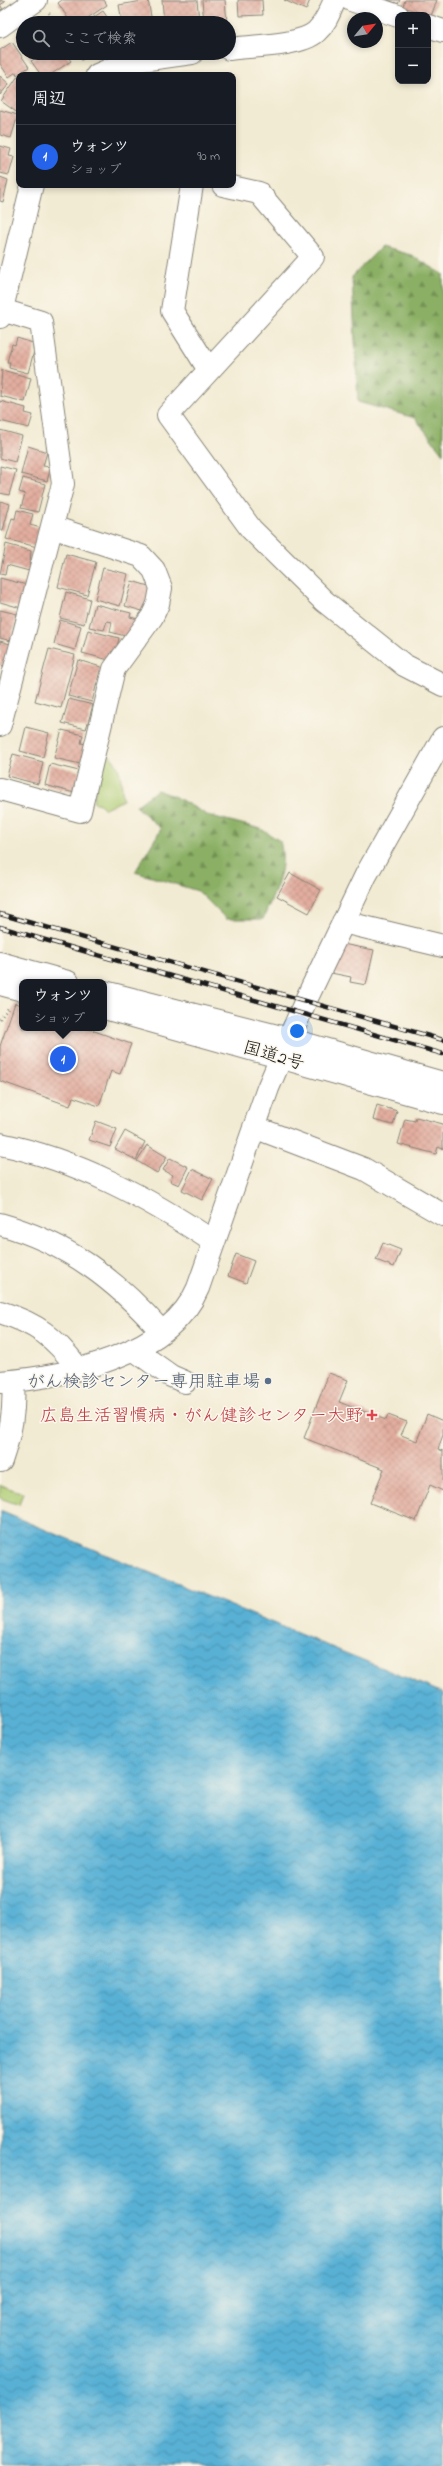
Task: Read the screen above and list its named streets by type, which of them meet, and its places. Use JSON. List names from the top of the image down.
{
  "streets": {
    "main road": ["国道2号"]
  },
  "places": {
    "other": ["がん検診センター専用駐車場"],
    "health": ["広島生活習慣病・がん健診センター大野"]
  },
  "north": "top right",
  "page": {
    "map_buttons": ["+", "−"],
    "search": "ここで検索",
    "heading": "周辺",
    "list": [
      {
        "mark": "1",
        "name": "ウォンツ",
        "note": "ショップ",
        "value": "90 m"
      }
    ],
    "popup": ["ウォンツ", "ショップ"],
    "pins": "1"
  }
}
